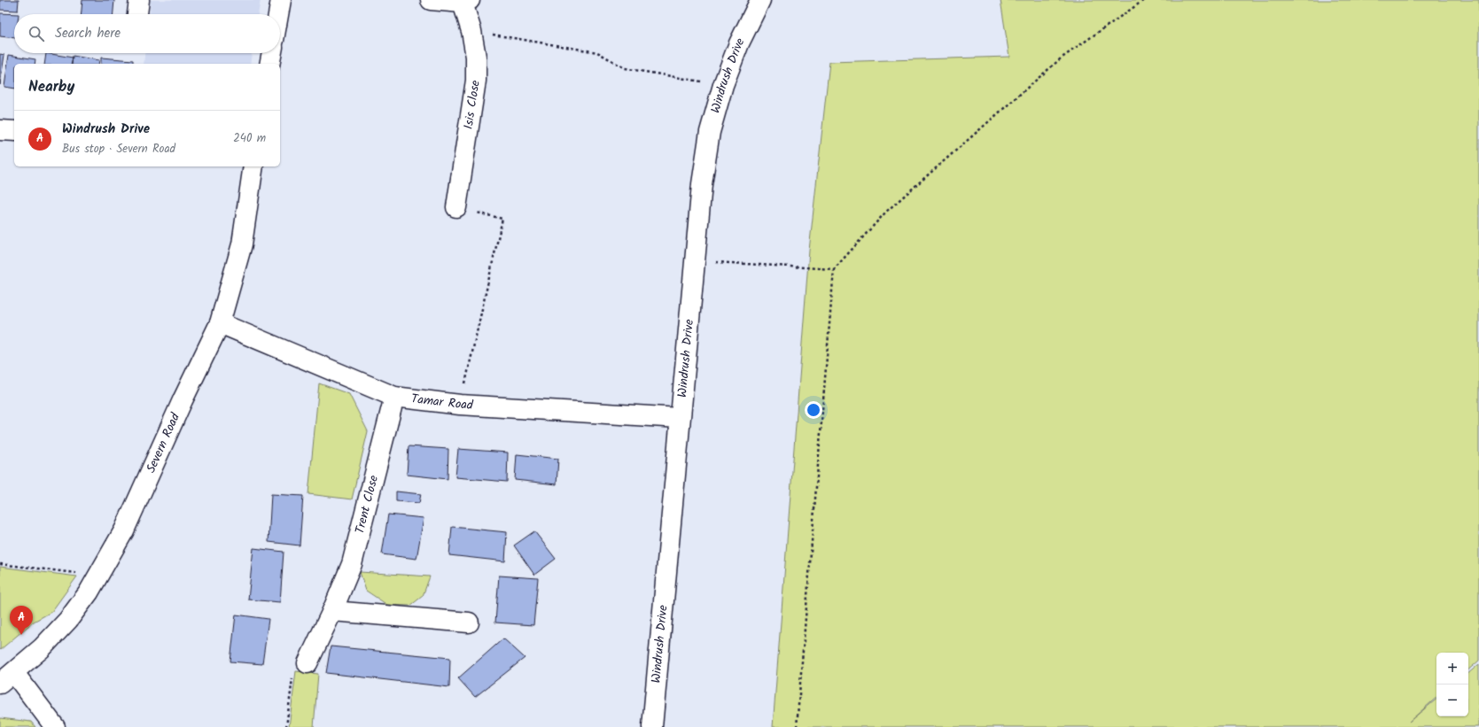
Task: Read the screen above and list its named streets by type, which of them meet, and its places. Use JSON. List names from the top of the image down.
{
  "streets": {
    "street": [
      "Windrush Drive",
      "Isis Close",
      "Tamar Road",
      "Severn Road",
      "Trent Close"
    ]
  },
  "crossings": [
    ["Windrush Drive", "Tamar Road"],
    ["Tamar Road", "Severn Road"],
    ["Tamar Road", "Trent Close"]
  ],
  "page": {
    "search": "Search here",
    "heading": "Nearby",
    "list": [
      {
        "mark": "A",
        "name": "Windrush Drive",
        "note": "Bus stop · Severn Road",
        "value": "240 m"
      }
    ],
    "pins": "A",
    "map_buttons": ["+", "−"]
  }
}
